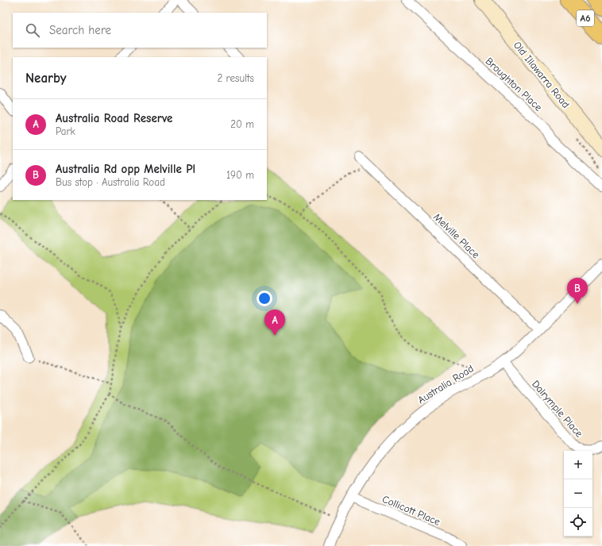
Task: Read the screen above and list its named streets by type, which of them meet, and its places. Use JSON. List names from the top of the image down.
{
  "streets": {
    "highway": ["A6"],
    "street": [
      "Old Illawarra Road",
      "Broughton Place",
      "Melville Place",
      "Australia Road",
      "Dalrymple Place",
      "Collicott Place"
    ]
  },
  "crossings": [
    ["Melville Place", "Australia Road"],
    ["Australia Road", "Dalrymple Place"],
    ["Australia Road", "Collicott Place"]
  ],
  "page": {
    "search": "Search here",
    "heading": ["Nearby", "2 results"],
    "list": [
      {
        "mark": "A",
        "name": "Australia Road Reserve",
        "note": "Park",
        "value": "20 m"
      },
      {
        "mark": "B",
        "name": "Australia Rd opp Melville Pl",
        "note": "Bus stop · Australia Road",
        "value": "190 m"
      }
    ],
    "pins": ["B", "A"],
    "map_buttons": ["+", "−"]
  }
}
